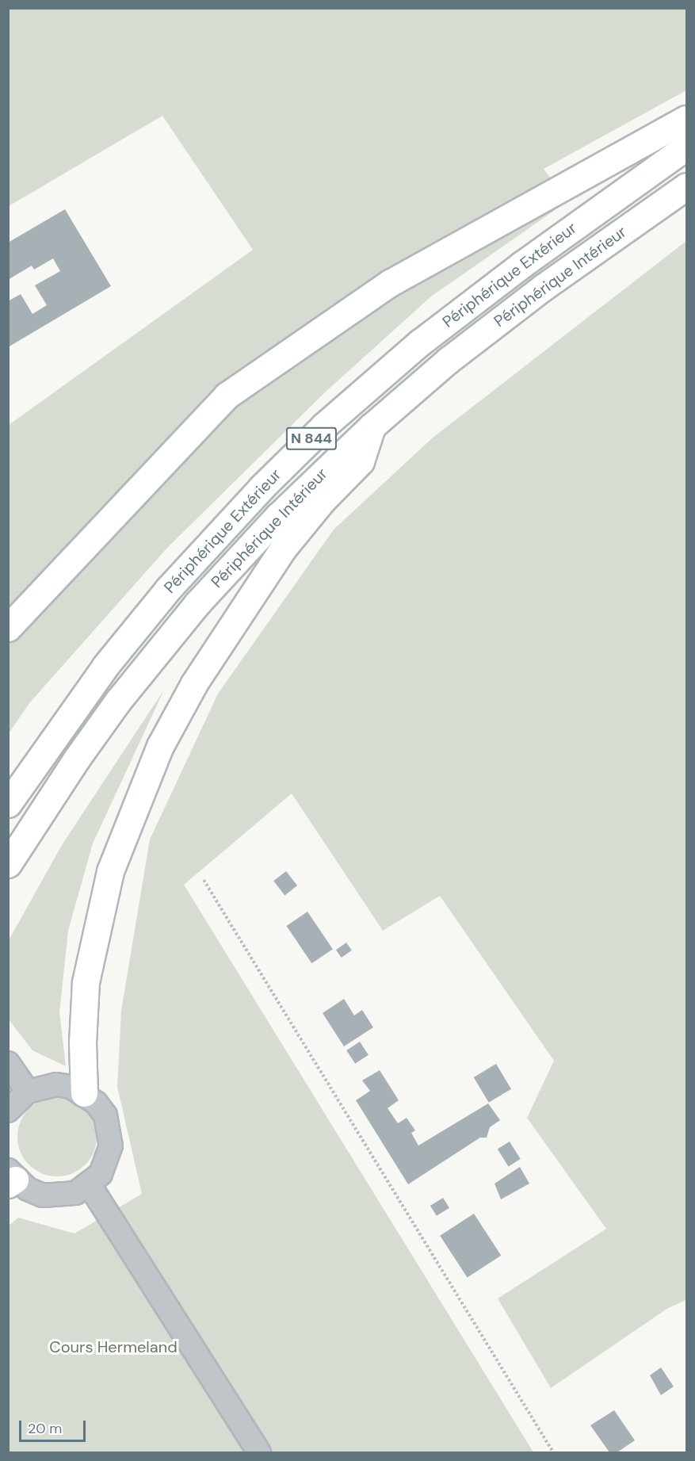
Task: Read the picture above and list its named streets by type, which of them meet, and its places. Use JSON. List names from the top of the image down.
{
  "streets": {
    "highway": ["Périphérique Extérieur", "Périphérique Intérieur", "N 844"]
  },
  "parks": ["Cours Hermeland"],
  "scale_bar": "20 m"
}
